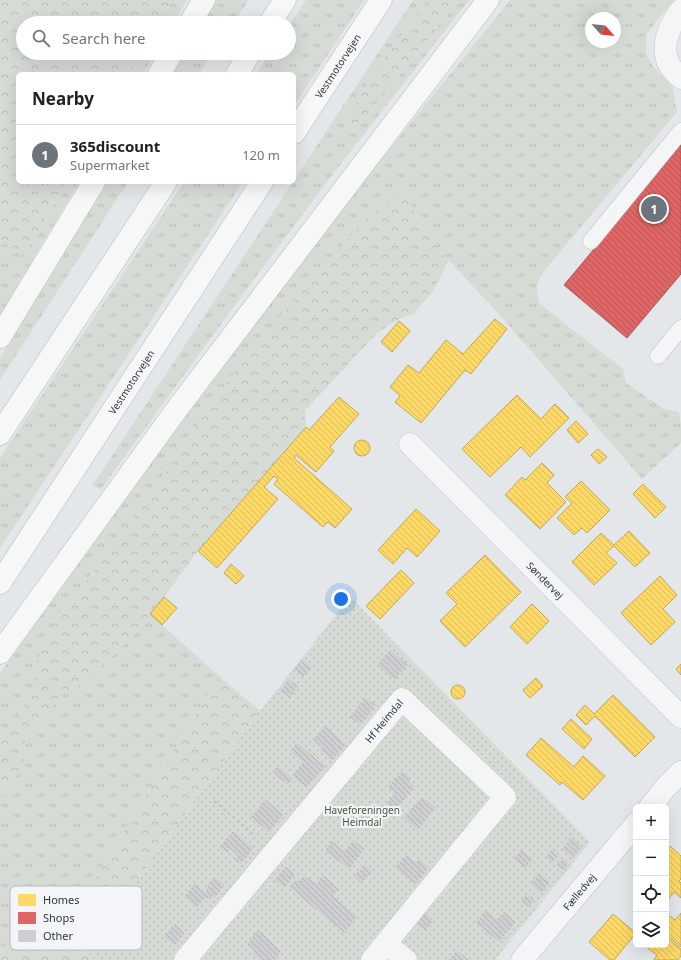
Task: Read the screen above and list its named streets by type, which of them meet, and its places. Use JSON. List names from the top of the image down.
{
  "streets": {
    "highway": ["Vestmotorvejen"],
    "street": ["Søndervej", "Hf Heimdal", "Fælledvej"]
  },
  "parks": ["Haveforeningen Heimdal"],
  "legend": ["Homes", "Shops", "Other"],
  "north": "bottom right",
  "page": {
    "search": "Search here",
    "heading": "Nearby",
    "list": [
      {
        "mark": "1",
        "name": "365discount",
        "note": "Supermarket",
        "value": "120 m"
      }
    ],
    "pins": "1",
    "map_buttons": ["+", "−"]
  }
}
